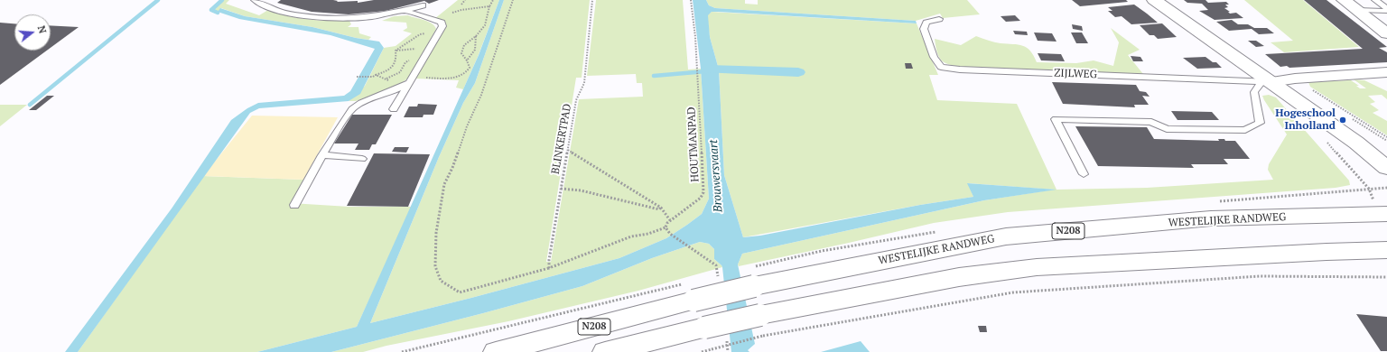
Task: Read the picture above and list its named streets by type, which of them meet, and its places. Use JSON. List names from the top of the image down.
{
  "streets": {
    "main road": ["WESTELIJKE RANDWEG", "N208"],
    "lane": ["ZIJLWEG"],
    "path": ["BLINKERTPAD", "HOUTMANPAD"]
  },
  "water": ["Brouwersvaart"],
  "places": ["Hogeschool Inholland"],
  "north": "right"
}
